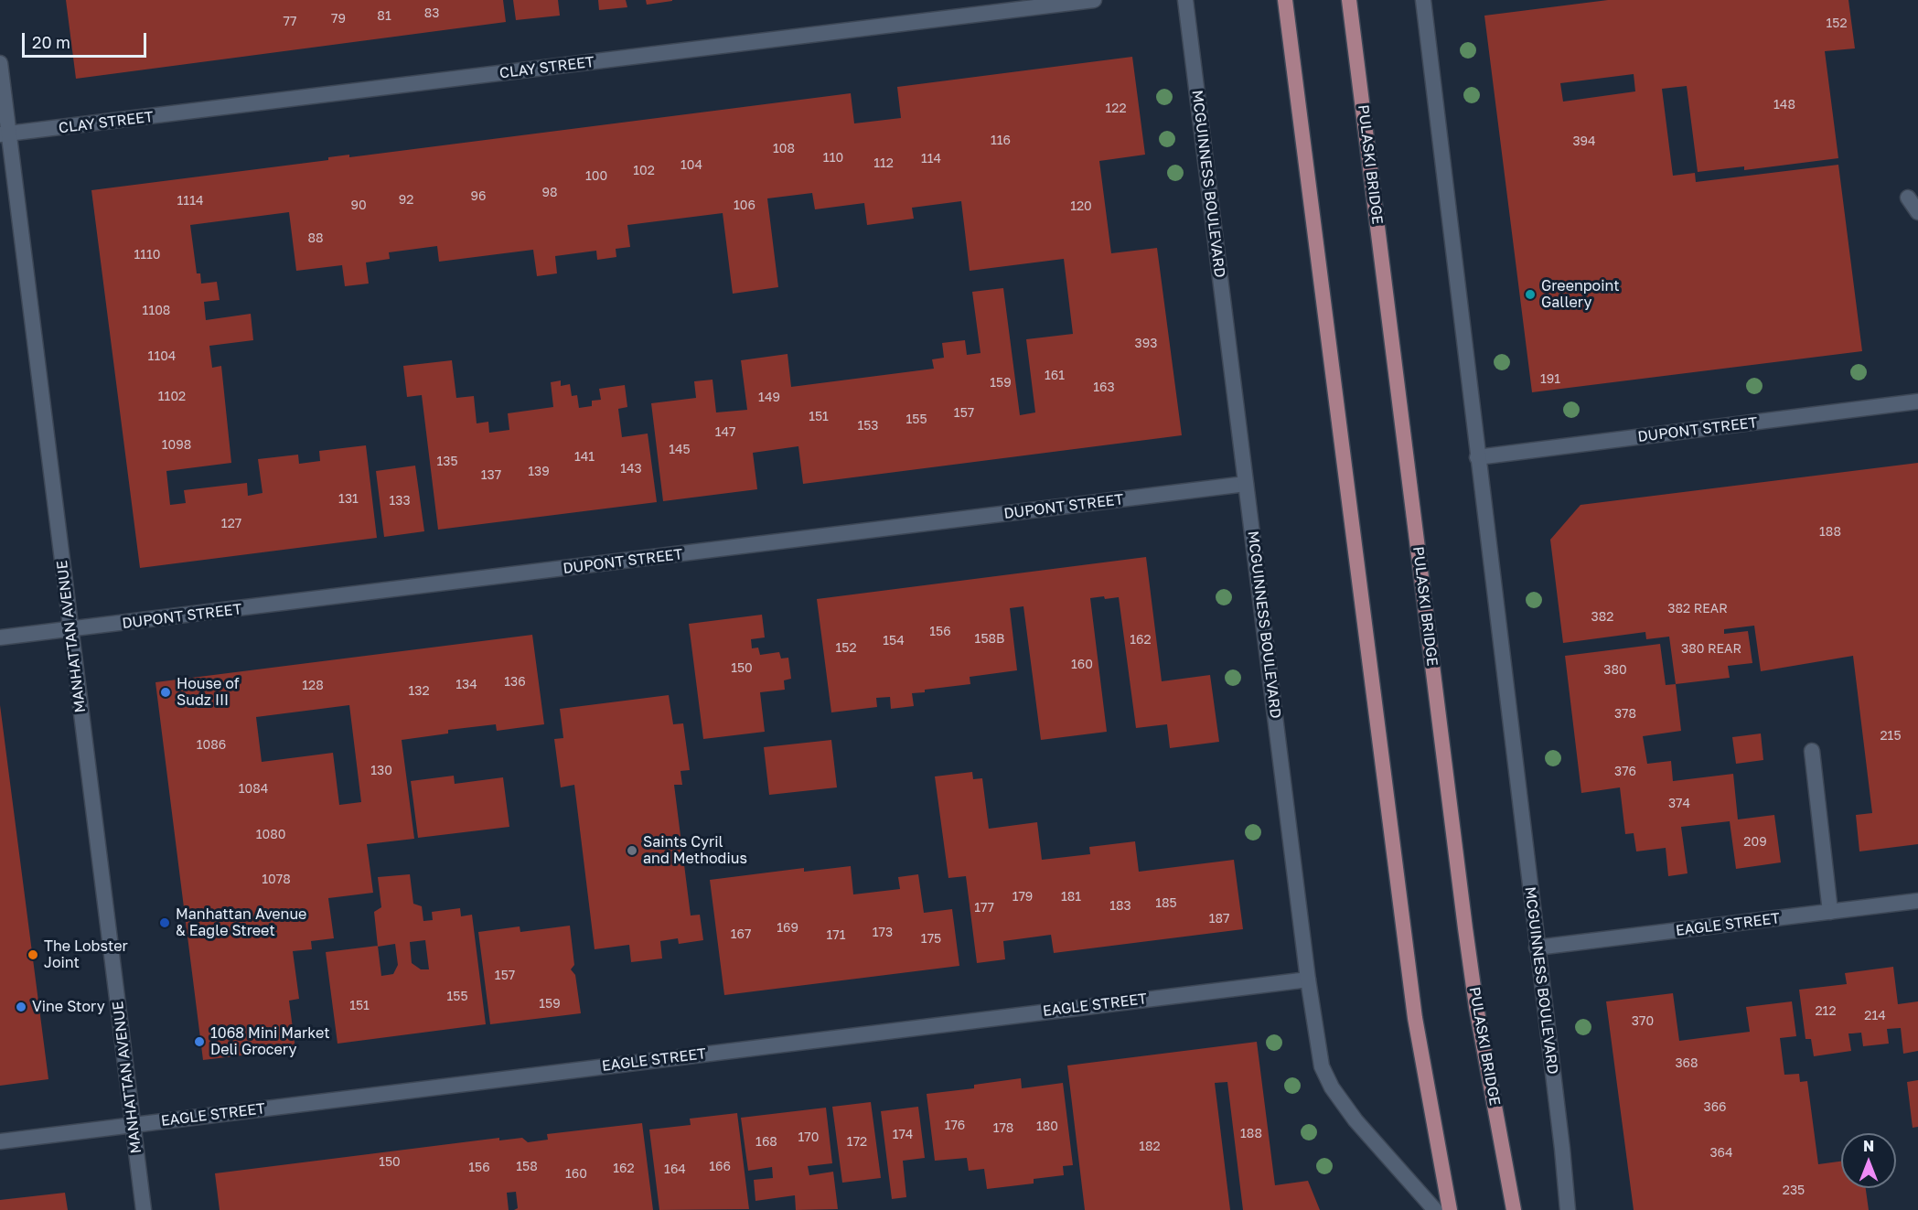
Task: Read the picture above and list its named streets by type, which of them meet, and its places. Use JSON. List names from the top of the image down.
{
  "streets": {
    "main road": ["PULASKI BRIDGE"],
    "street": [
      "CLAY STREET",
      "MCGUINNESS BOULEVARD",
      "DUPONT STREET",
      "MANHATTAN AVENUE",
      "EAGLE STREET"
    ]
  },
  "crossings": [
    ["CLAY STREET", "MANHATTAN AVENUE"],
    ["MCGUINNESS BOULEVARD", "DUPONT STREET"],
    ["MCGUINNESS BOULEVARD", "EAGLE STREET"],
    ["DUPONT STREET", "MANHATTAN AVENUE"],
    ["MANHATTAN AVENUE", "EAGLE STREET"]
  ],
  "places": [
    "Greenpoint Gallery",
    "House of Sudz III",
    "Saints Cyril and Methodius",
    "Manhattan Avenue & Eagle Street",
    "The Lobster Joint",
    "Vine Story",
    "1068 Mini Market Deli Grocery"
  ],
  "house_numbers": [
    "83",
    "81",
    "79",
    "77",
    "152",
    "148",
    "122",
    "116",
    "394",
    "108",
    "110",
    "114",
    "112",
    "104",
    "102",
    "100",
    "98",
    "96",
    "92",
    "1114",
    "90",
    "106",
    "120",
    "88",
    "1110",
    "1108",
    "393",
    "1104",
    "161",
    "191",
    "159",
    "163",
    "1102",
    "149",
    "157",
    "151",
    "155",
    "153",
    "147",
    "1098",
    "145",
    "141",
    "135",
    "143",
    "139",
    "137",
    "131",
    "133",
    "127",
    "188",
    "382 REAR",
    "382",
    "156",
    "158B",
    "162",
    "154",
    "152",
    "380 REAR",
    "160",
    "150",
    "380",
    "136",
    "134",
    "128",
    "132",
    "378",
    "215",
    "1086",
    "130",
    "376",
    "1084",
    "374",
    "1080",
    "209",
    "1078",
    "179",
    "181",
    "185",
    "183",
    "177",
    "187",
    "169",
    "173",
    "167",
    "171",
    "175",
    "157",
    "155",
    "159",
    "151",
    "212",
    "214",
    "370",
    "368",
    "366",
    "176",
    "180",
    "178",
    "188",
    "174",
    "170",
    "168",
    "172",
    "182",
    "364",
    "150",
    "158",
    "166",
    "156",
    "162",
    "164",
    "160",
    "235"
  ],
  "scale_bar": "20 m",
  "north": "top"
}
